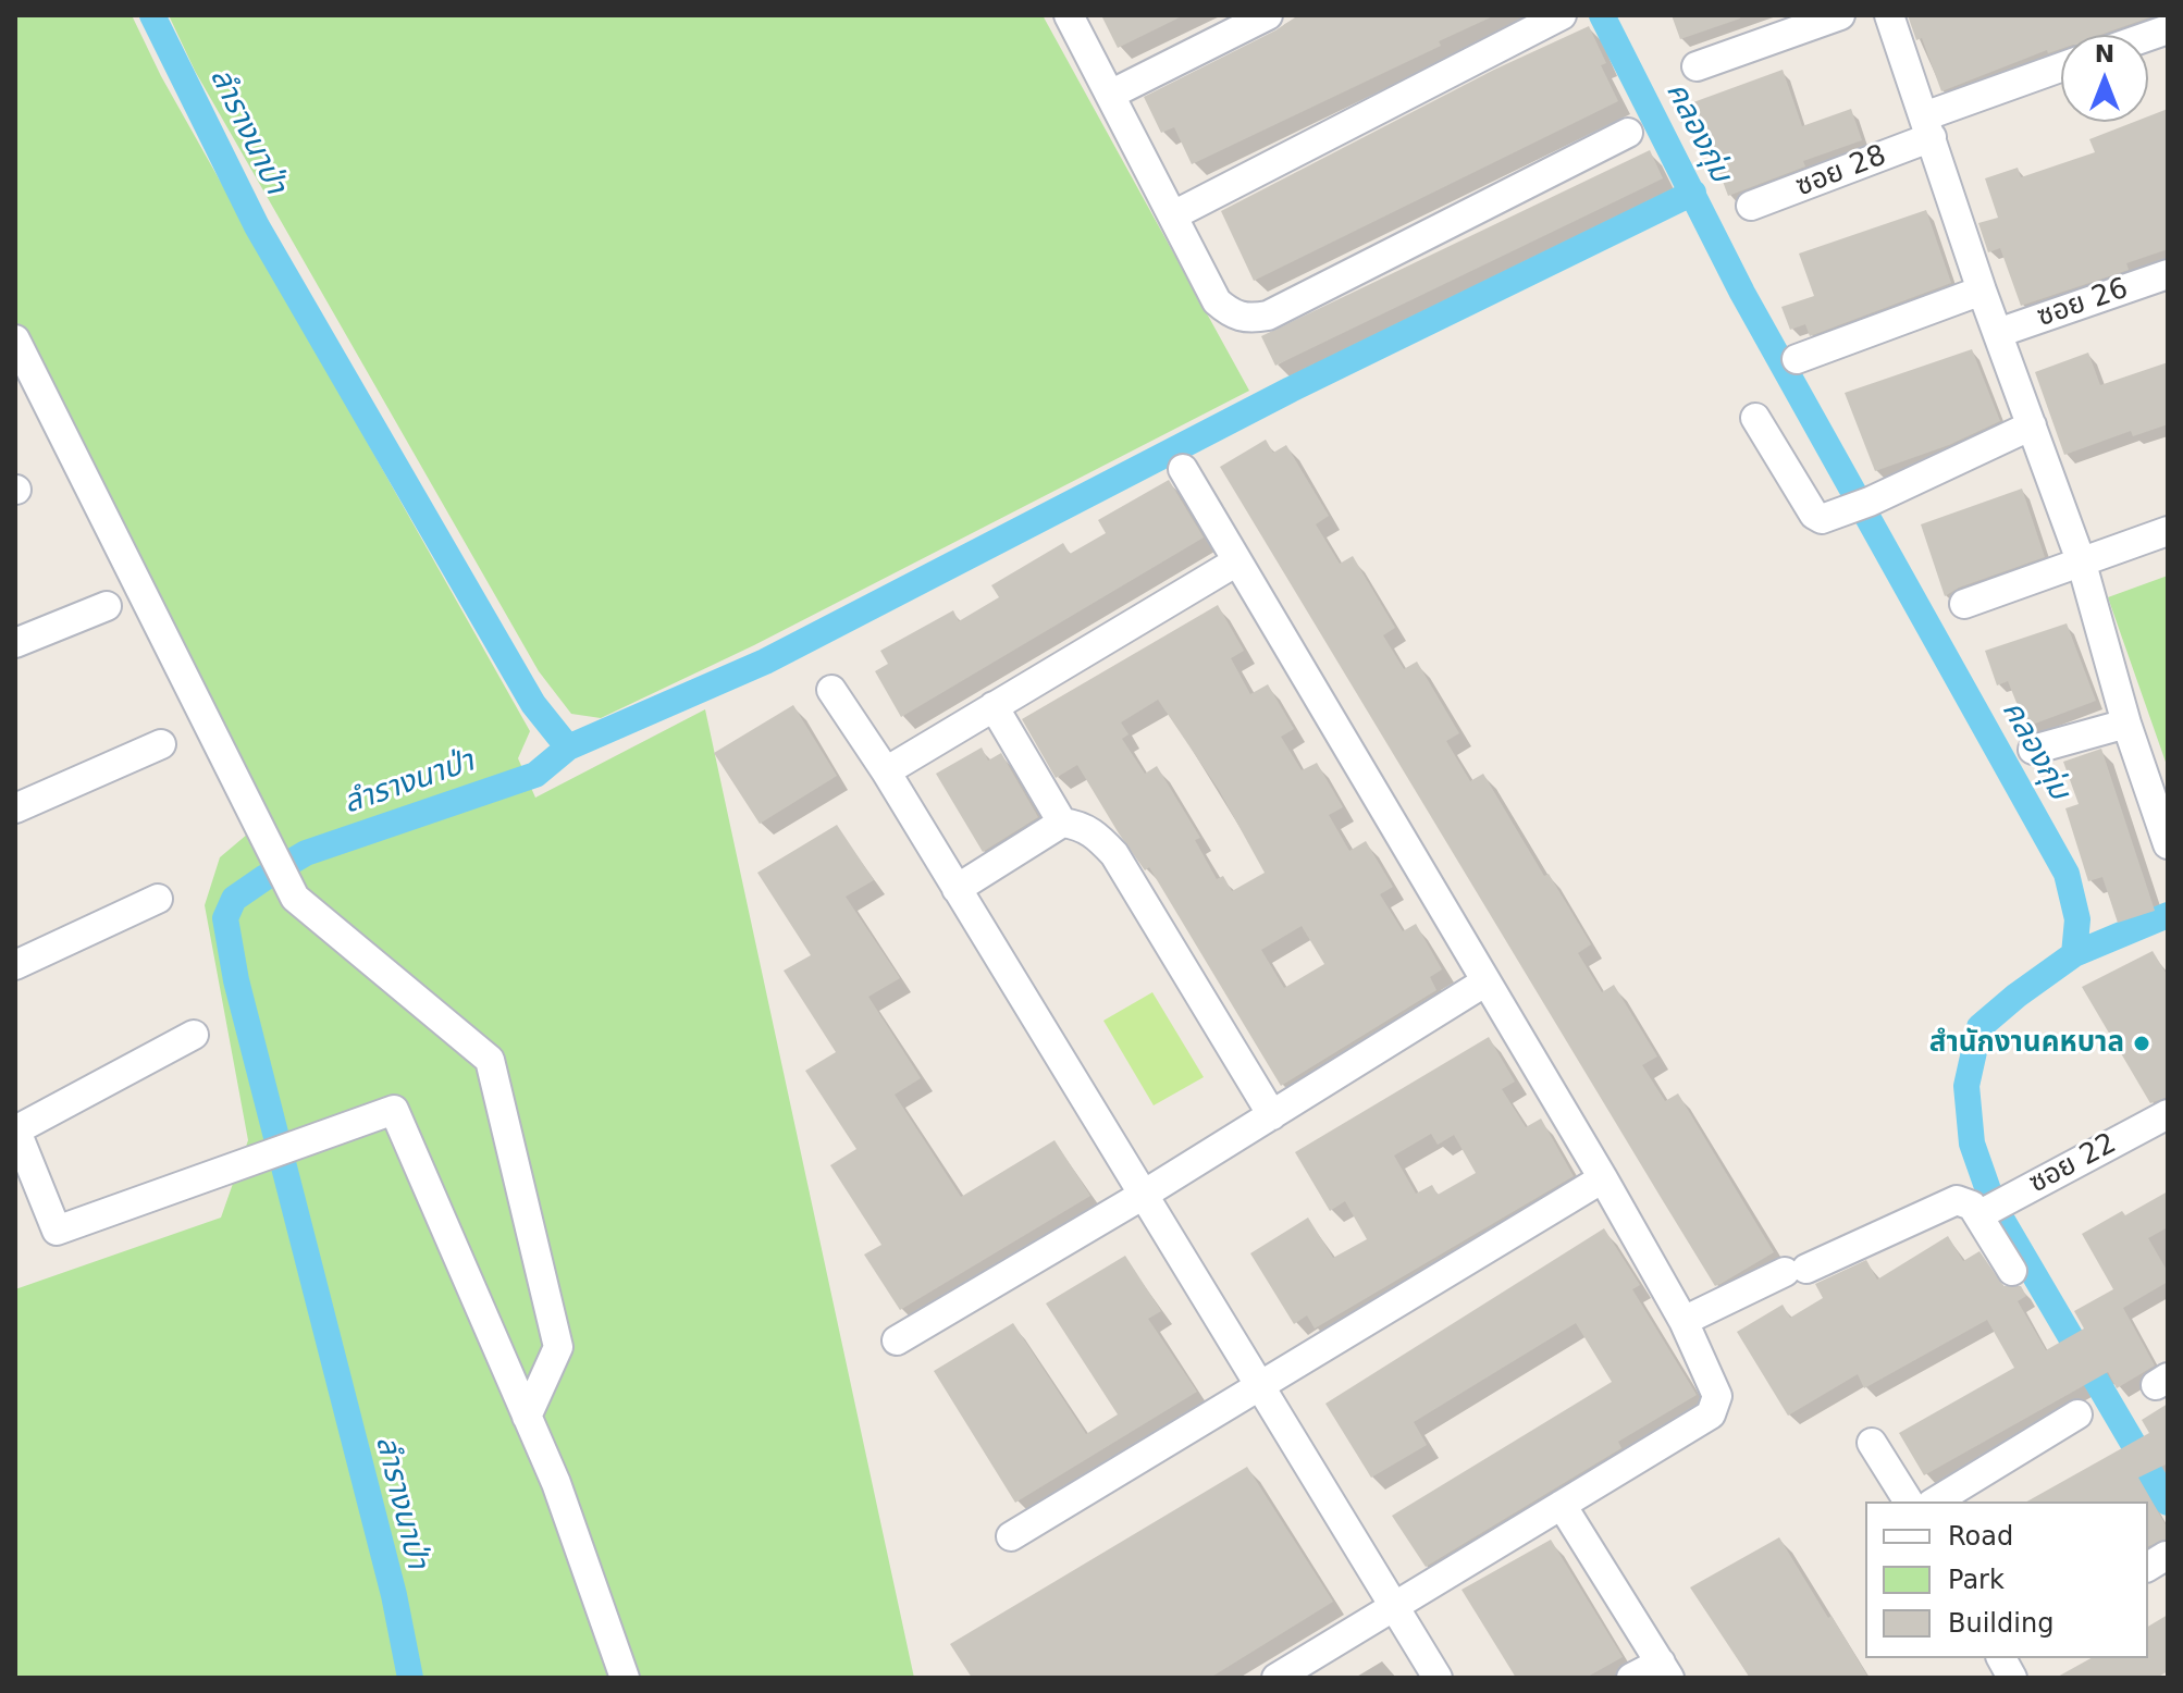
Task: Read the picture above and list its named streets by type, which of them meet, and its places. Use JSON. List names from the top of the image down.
{
  "streets": {
    "street": ["ซอย 28", "ซอย 26", "ซอย 22"]
  },
  "water": ["ลำรางนาป่า", "คลองกุ่ม"],
  "places": ["สำนักงานคหบาล"],
  "legend": ["Road", "Park", "Building"],
  "north": "top"
}
